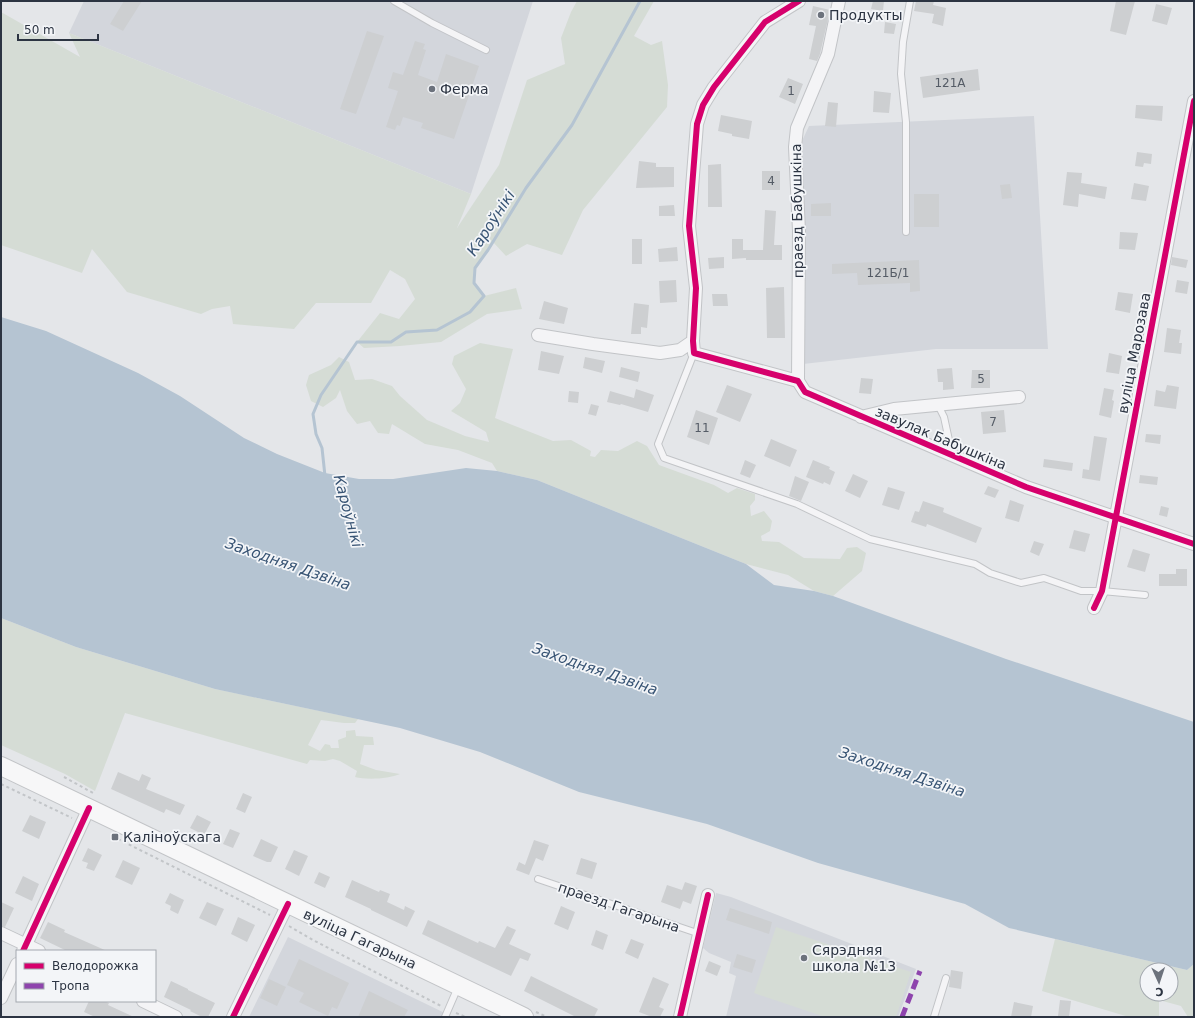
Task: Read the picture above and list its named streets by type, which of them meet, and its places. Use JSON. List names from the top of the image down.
{
  "streets": {
    "main road": ["вуліца Гагарына"],
    "street": [
      "праезд Бабушкіна",
      "вуліца Марозава",
      "завулак Бабушкіна",
      "праезд Гагарына"
    ]
  },
  "crossings": [
    ["праезд Бабушкіна", "завулак Бабушкіна"],
    ["вуліца Марозава", "завулак Бабушкіна"]
  ],
  "water": ["Кароўнікі", "Заходняя Дзвіна"],
  "places": {
    "other": ["Продукты", "Ферма", "Сярэдняя школа №13"],
    "transit": ["Каліноўскага"]
  },
  "house_numbers": [
    "121А",
    "1",
    "4",
    "121Б/1",
    "5",
    "7",
    "11"
  ],
  "legend": ["Велодорожка", "Тропа"],
  "scale_bar": "50 m",
  "north": "bottom"
}
